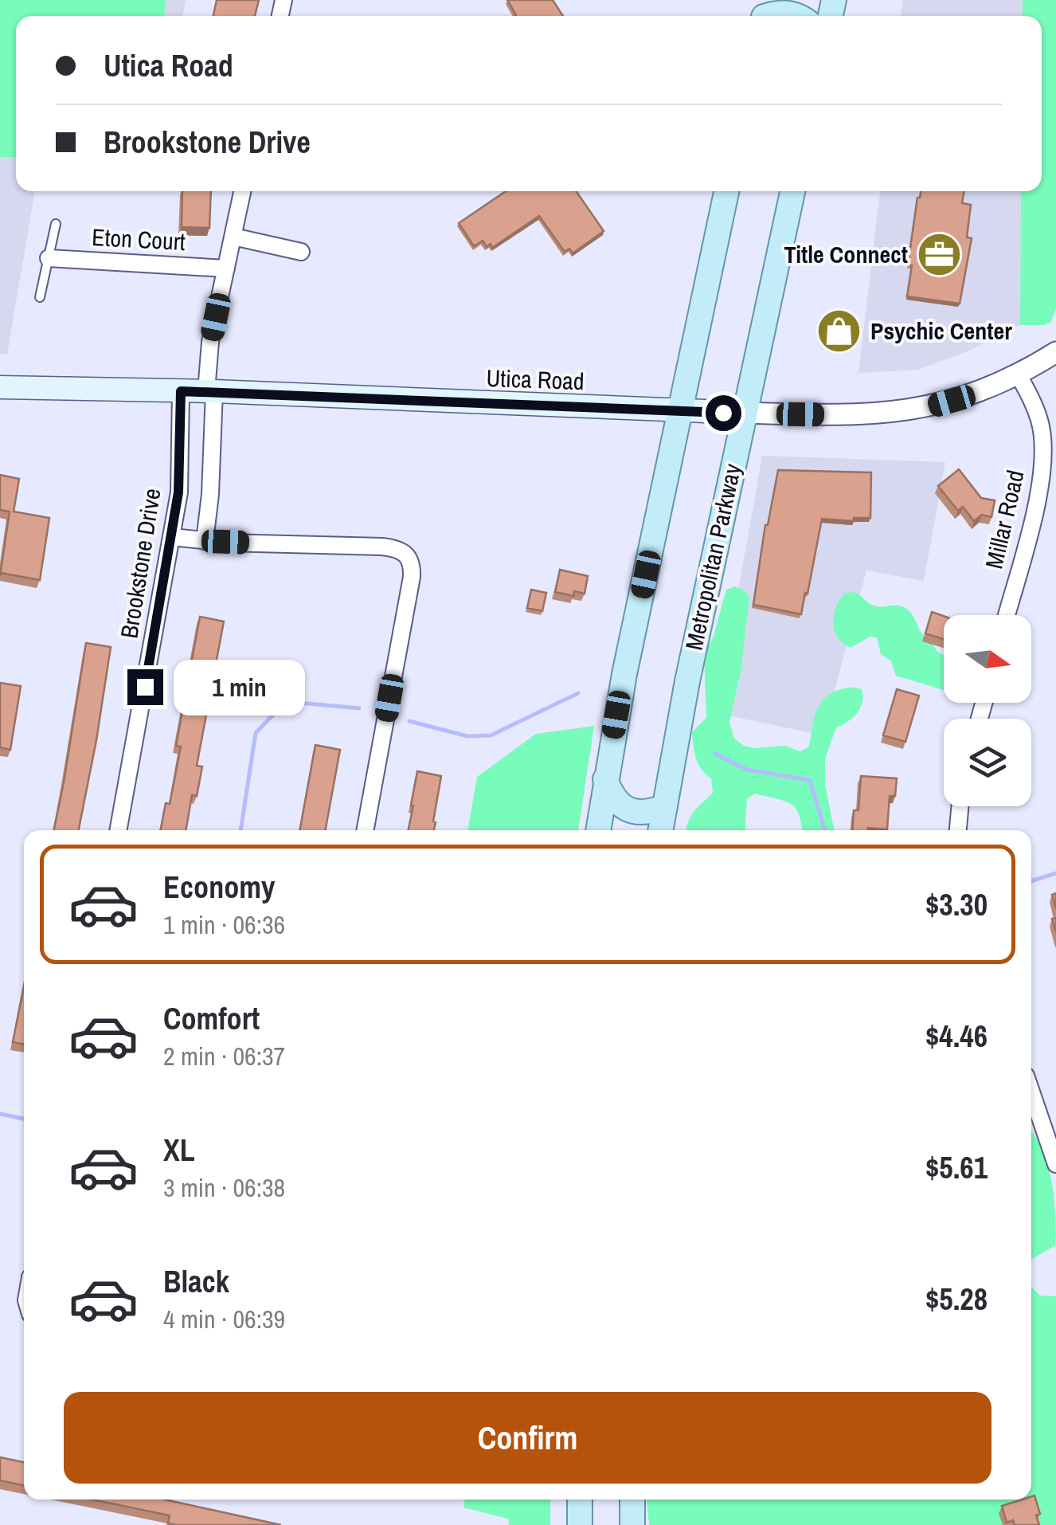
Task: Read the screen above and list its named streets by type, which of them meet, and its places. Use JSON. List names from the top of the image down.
{
  "streets": {
    "main road": ["Utica Road", "Metropolitan Parkway"],
    "street": ["Eton Court", "Millar Road", "Brookstone Drive"]
  },
  "crossings": [
    ["Utica Road", "Millar Road"],
    ["Utica Road", "Metropolitan Parkway"],
    ["Utica Road", "Brookstone Drive"]
  ],
  "places": {
    "office": ["Title Connect"],
    "shop": ["Psychic Center"]
  },
  "north": "right",
  "page": {
    "banner": ["Utica Road", "Brookstone Drive"],
    "bubble": "1 min",
    "list": [
      {
        "name": "Economy",
        "note": "1 min · 06:36",
        "value": "$3.30"
      },
      {
        "name": "Comfort",
        "note": "2 min · 06:37",
        "value": "$4.46"
      },
      {
        "name": "XL",
        "note": "3 min · 06:38",
        "value": "$5.61"
      },
      {
        "name": "Black",
        "note": "4 min · 06:39",
        "value": "$5.28"
      }
    ],
    "buttons": "Confirm"
  }
}
